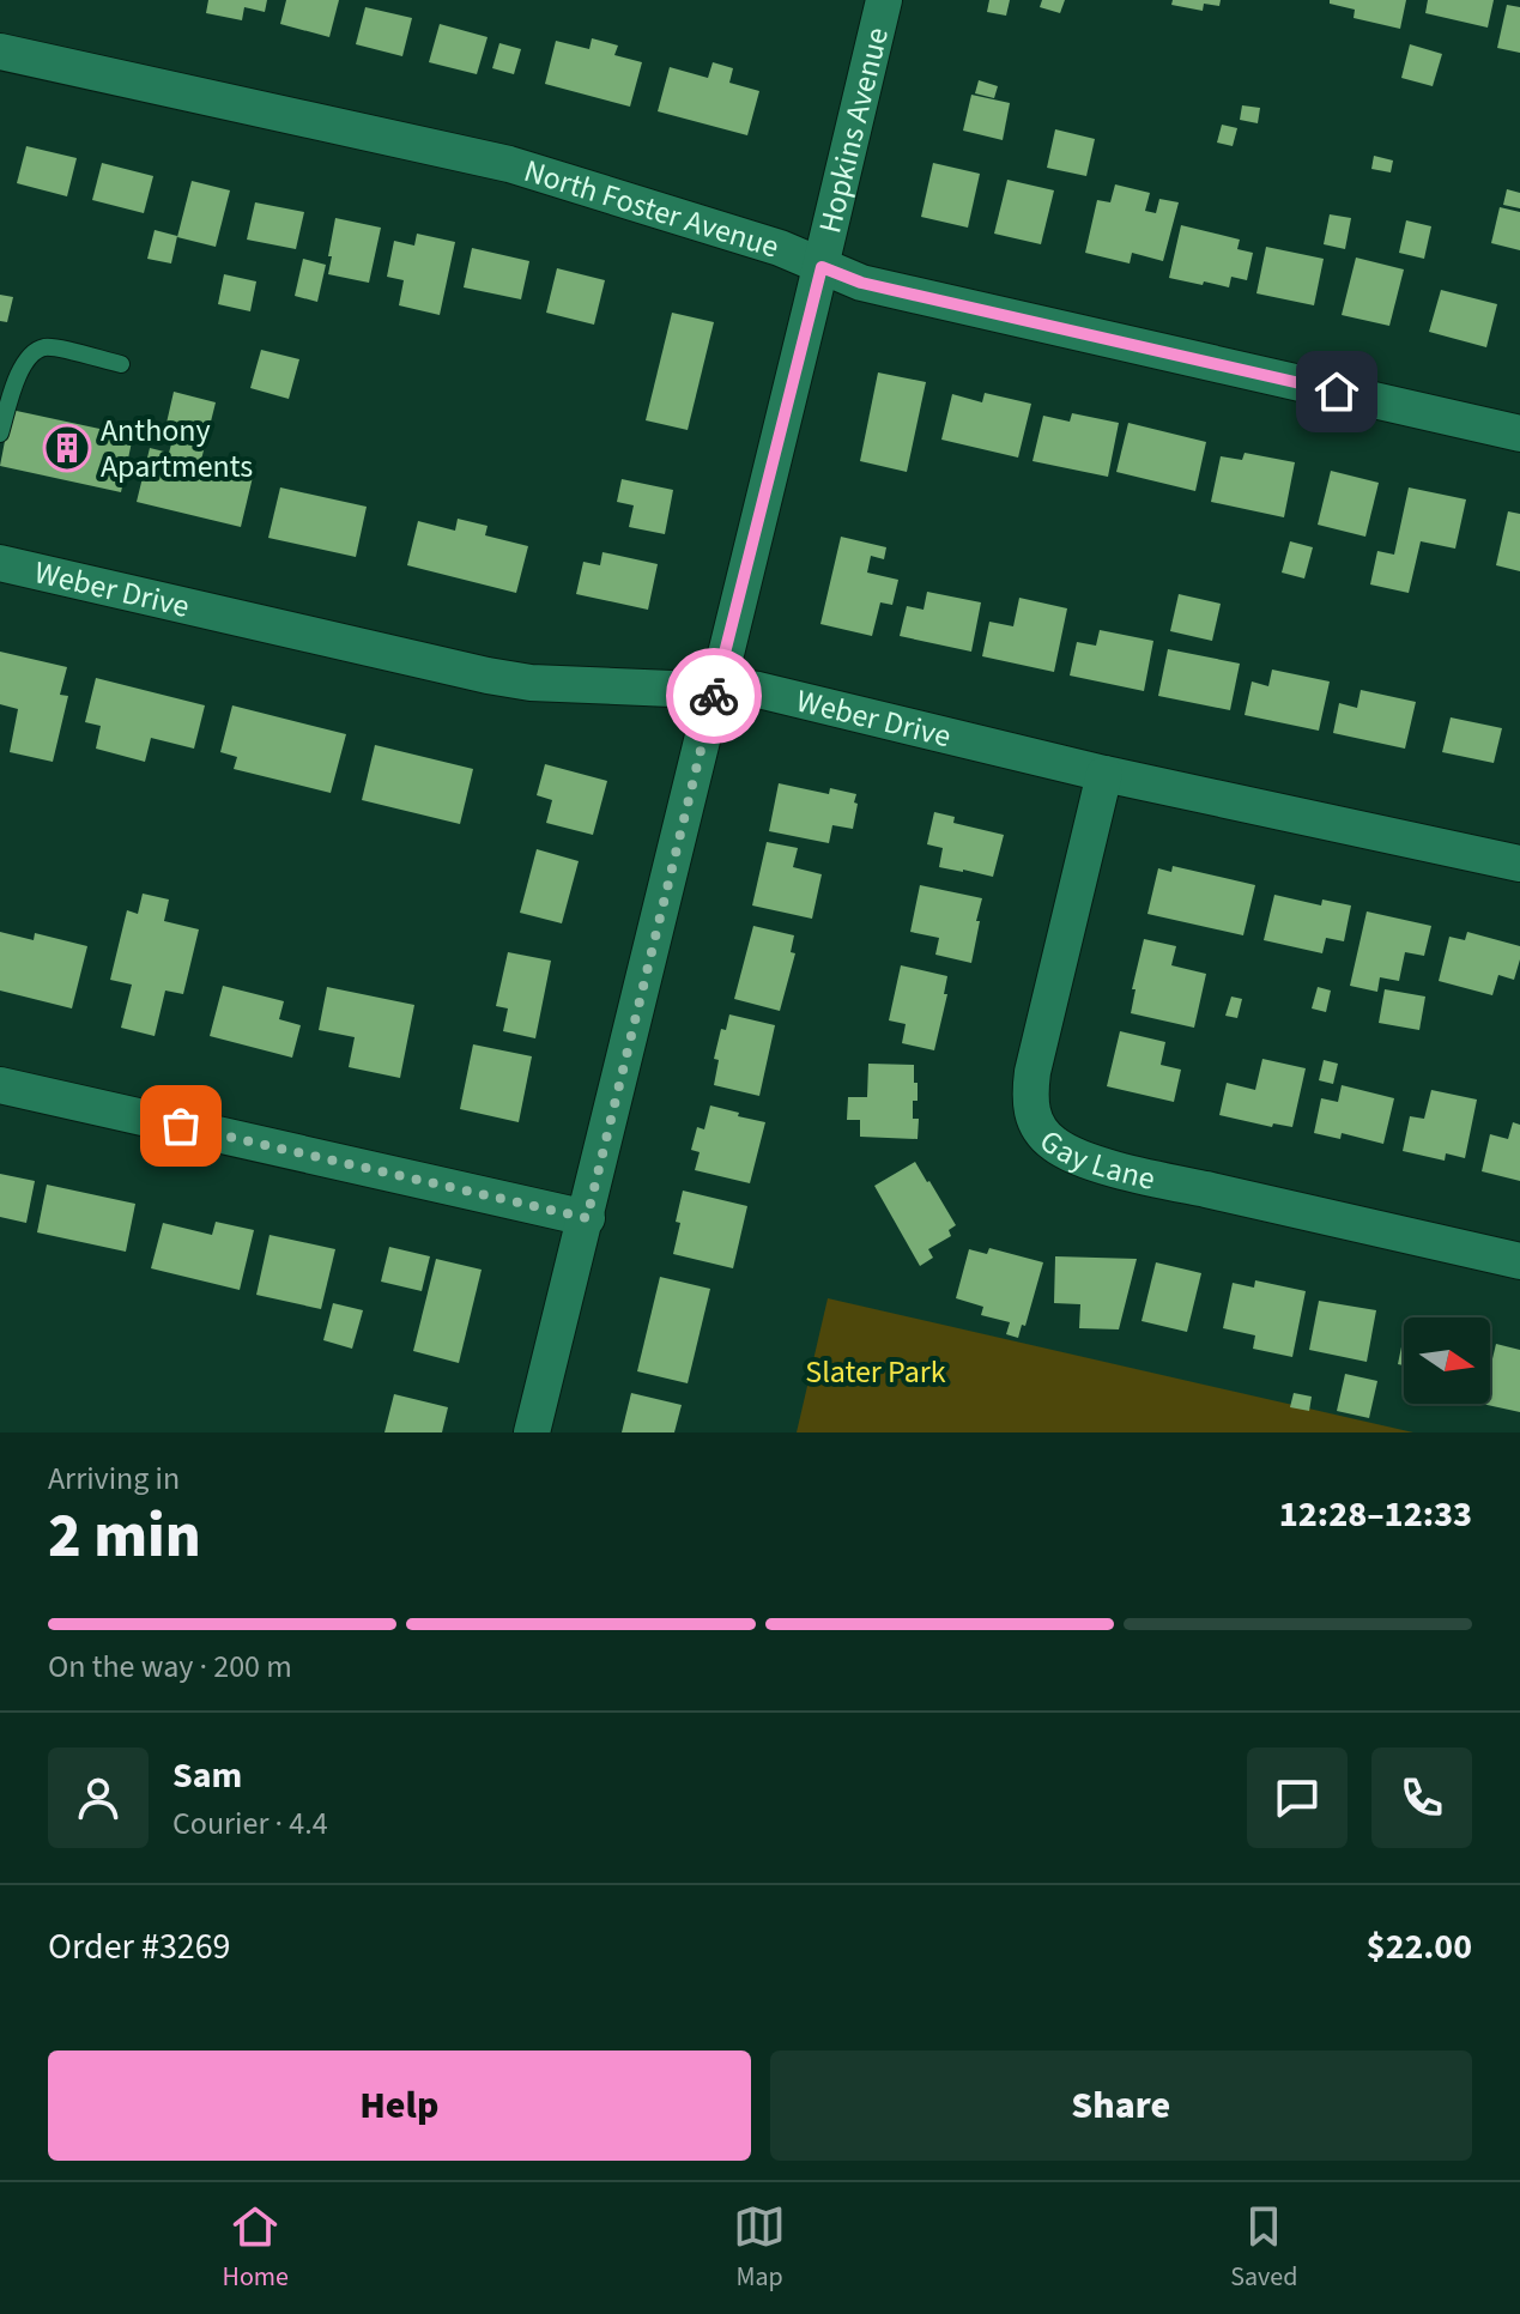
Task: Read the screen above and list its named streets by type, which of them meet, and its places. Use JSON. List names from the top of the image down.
{
  "streets": {
    "street": [
      "Hopkins Avenue",
      "North Foster Avenue",
      "Weber Drive",
      "Gay Lane"
    ]
  },
  "crossings": [
    ["Hopkins Avenue", "North Foster Avenue"],
    ["Hopkins Avenue", "Weber Drive"],
    ["Weber Drive", "Gay Lane"]
  ],
  "parks": ["Slater Park"],
  "places": {
    "building": ["Anthony Apartments"]
  },
  "north": "right",
  "page": {
    "heading": ["2 min", "Arriving in", "12:28–12:33"],
    "panel": [
      "Sam",
      "Courier · 4.4",
      "Order #3269",
      "$22.00"
    ],
    "bar": "On the way · 200 m",
    "buttons": ["Help", "Share"],
    "tabs": ["Home", "Map", "Saved"]
  }
}
